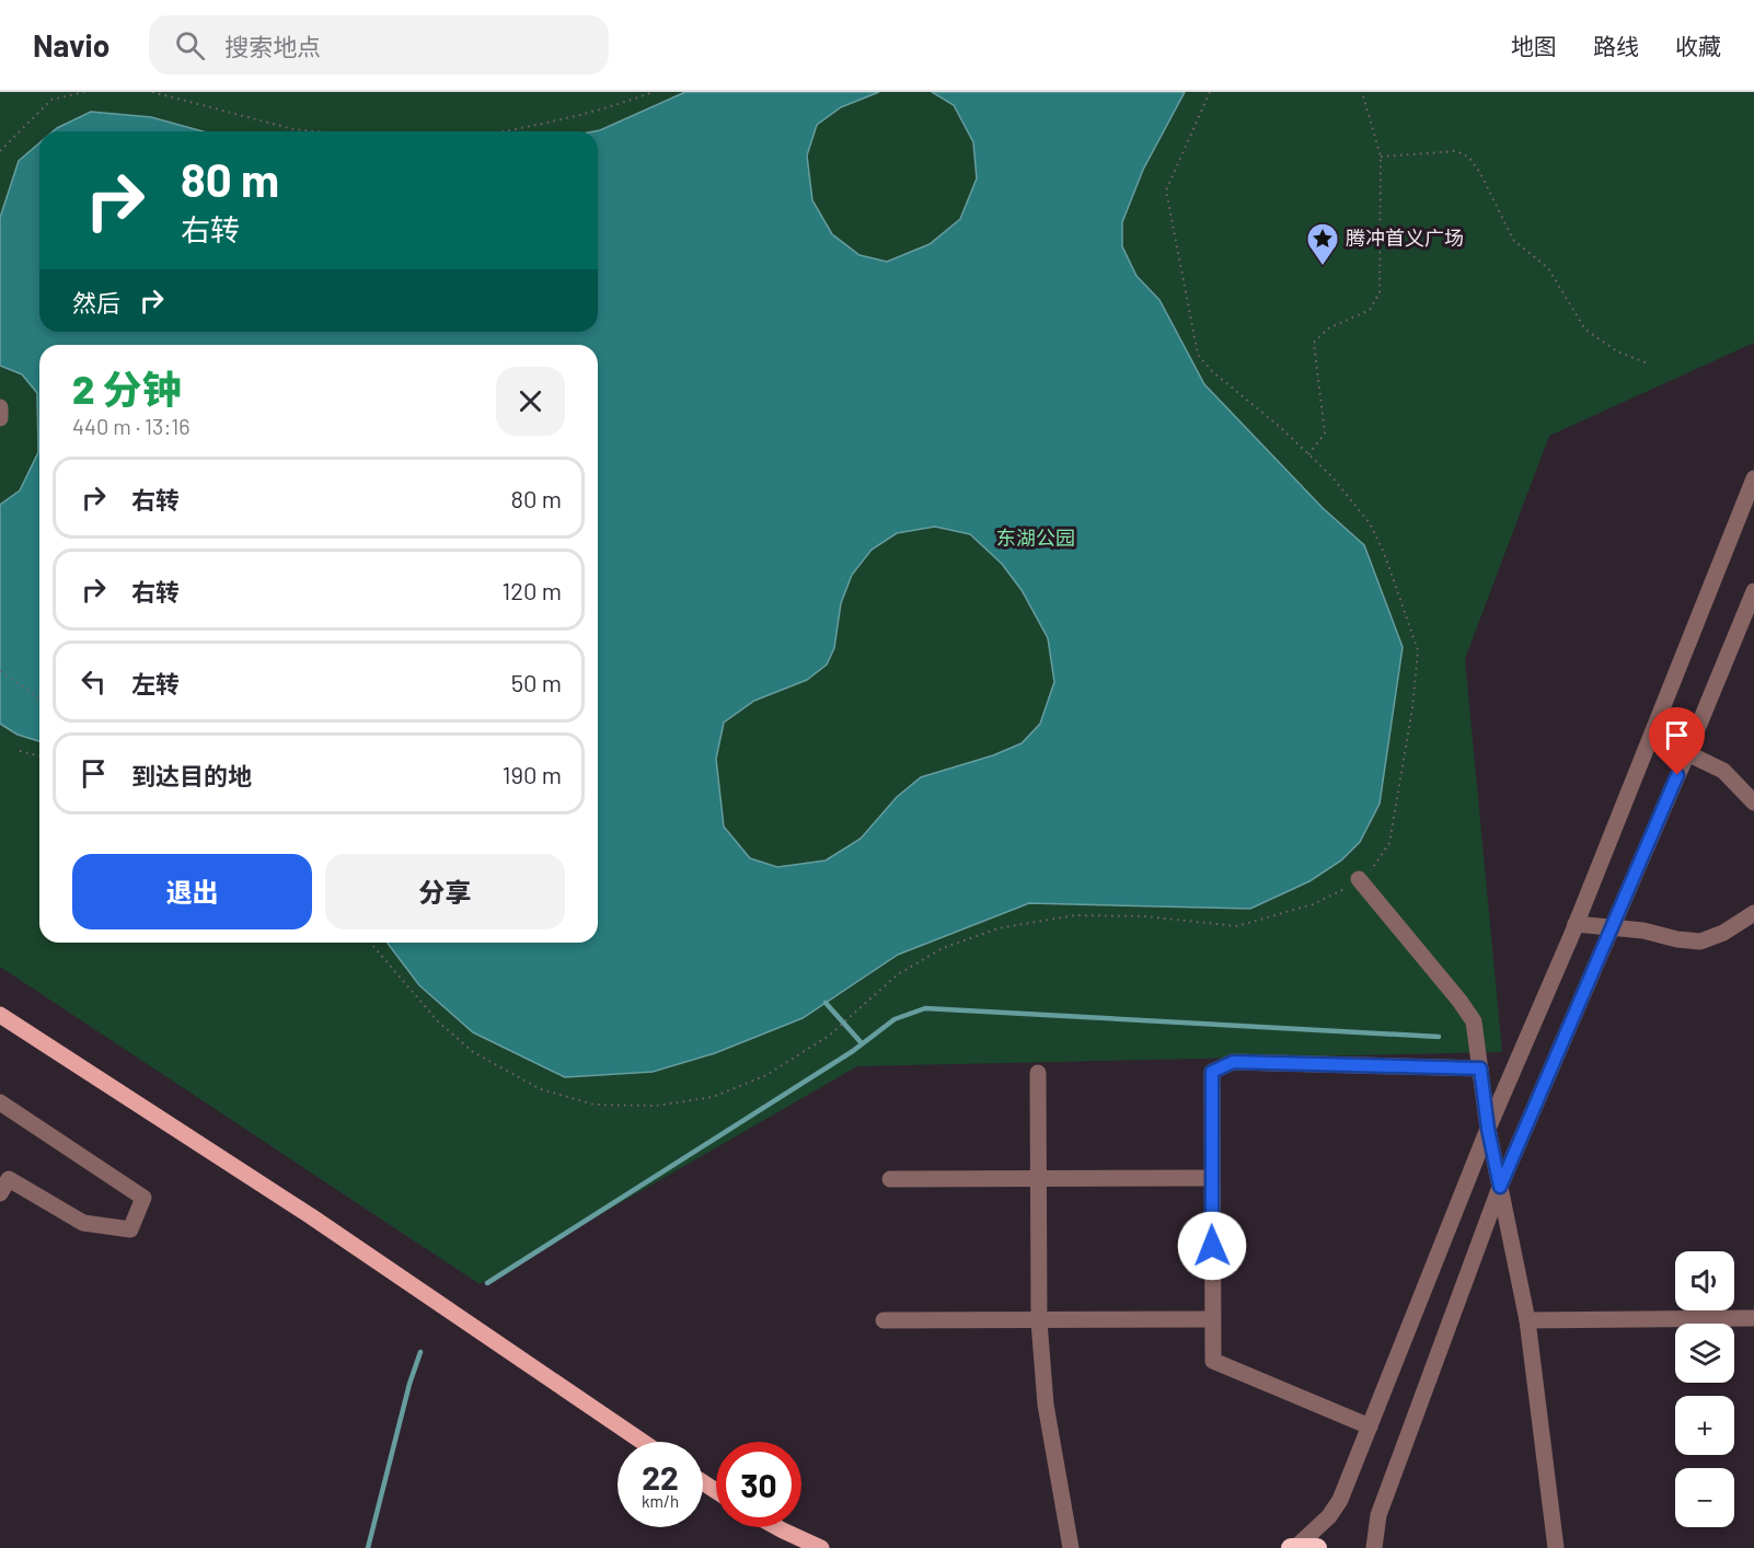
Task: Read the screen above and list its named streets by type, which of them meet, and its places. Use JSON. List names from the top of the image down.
{
  "parks": ["东湖公园"],
  "places": {
    "place": ["腾冲首义广场"]
  },
  "page": {
    "header": "Navio",
    "search": "搜索地点",
    "nav": ["地图", "路线", "收藏"],
    "turn": ["80 m", "右转"],
    "then": "然后",
    "heading": ["2 分钟", "440 m · 13:16"],
    "list": [
      {
        "name": "右转",
        "value": "80 m"
      },
      {
        "name": "右转",
        "value": "120 m"
      },
      {
        "name": "左转",
        "value": "50 m"
      },
      {
        "name": "到达目的地",
        "value": "190 m"
      }
    ],
    "buttons": ["退出", "分享"],
    "map_buttons": ["+", "−"],
    "speed": "22 km/h",
    "limit": "30"
  }
}
